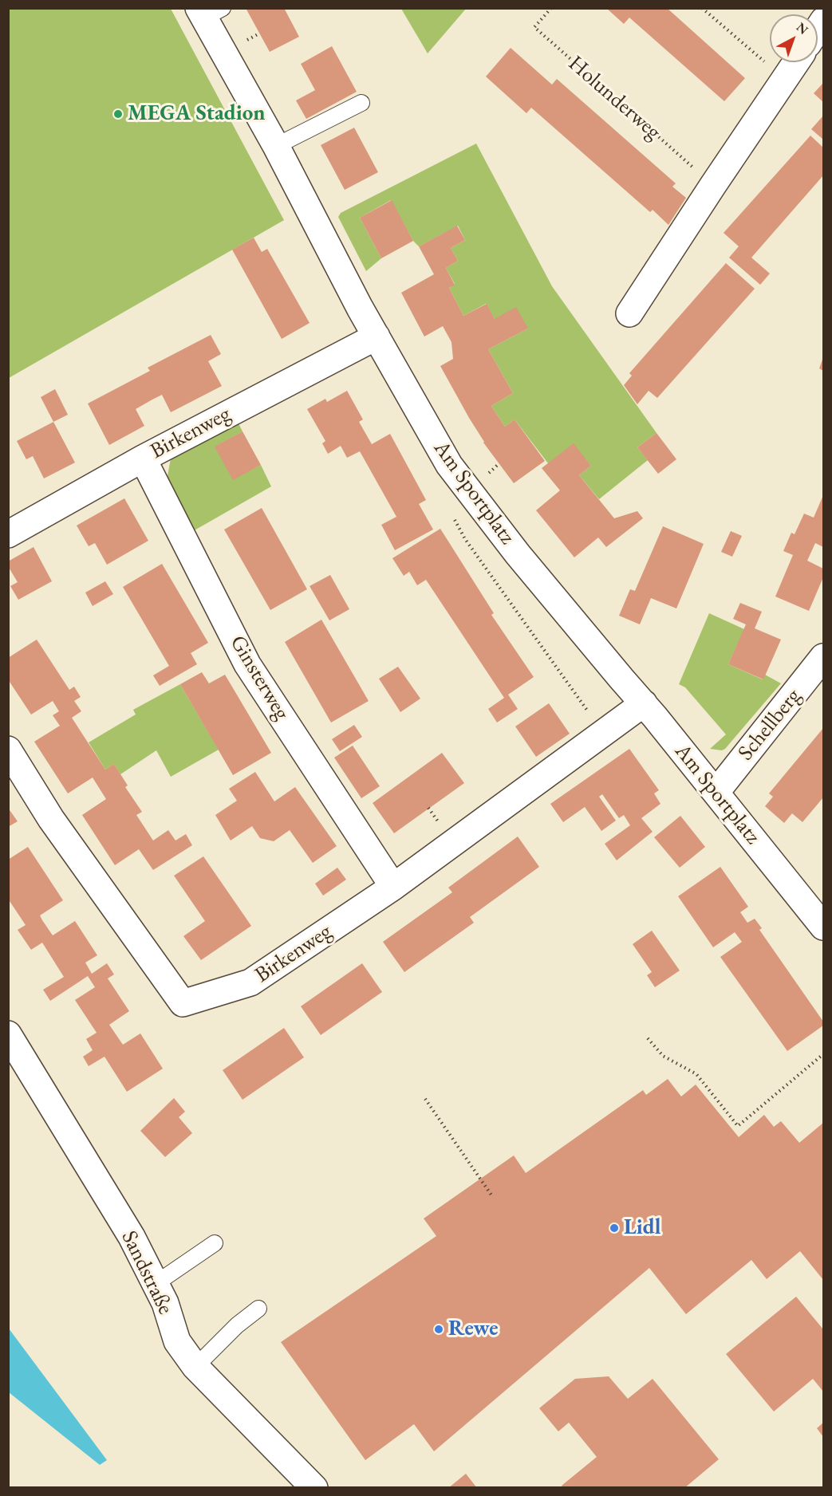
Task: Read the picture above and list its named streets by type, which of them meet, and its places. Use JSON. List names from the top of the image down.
{
  "streets": {
    "street": [
      "Birkenweg",
      "Am Sportplatz",
      "Ginsterweg",
      "Schellberg",
      "Sandstraße"
    ],
    "path": ["Holunderweg"]
  },
  "crossings": [
    ["Birkenweg", "Am Sportplatz"],
    ["Birkenweg", "Ginsterweg"],
    ["Am Sportplatz", "Schellberg"]
  ],
  "places": ["MEGA Stadion", "Lidl", "Rewe"],
  "north": "top right"
}
